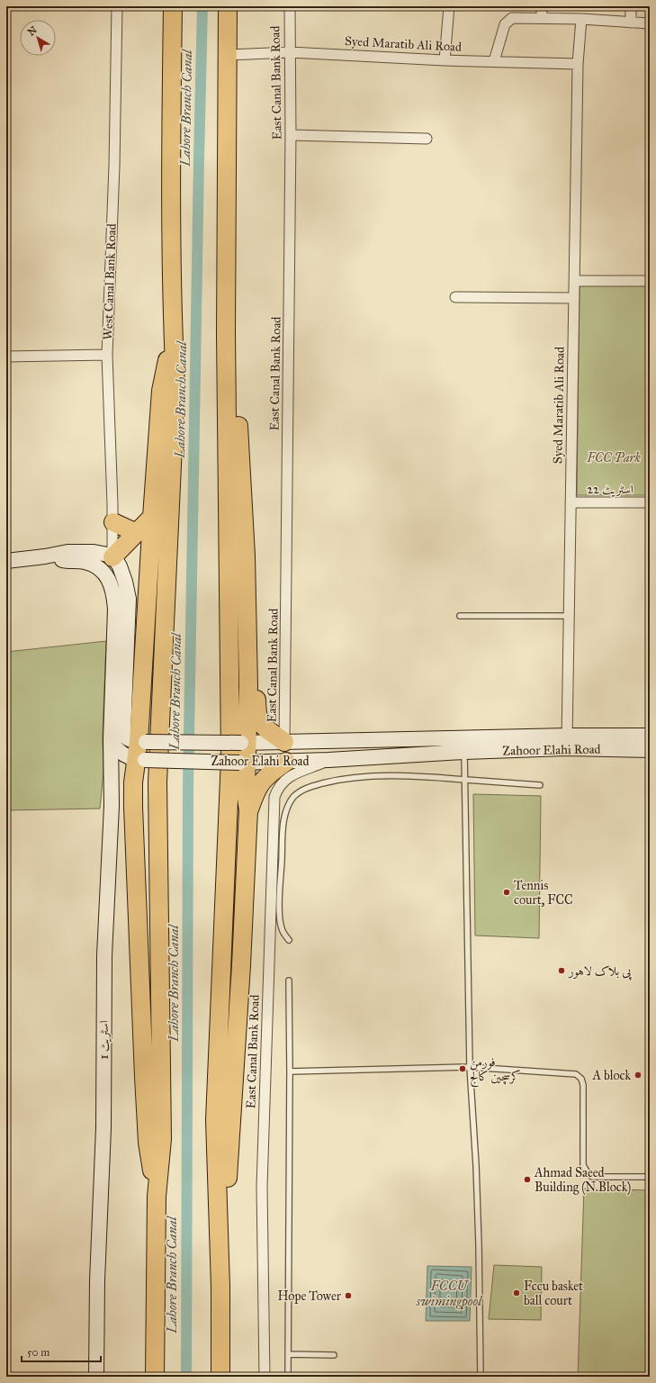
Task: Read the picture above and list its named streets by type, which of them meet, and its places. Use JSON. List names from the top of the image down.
{
  "streets": {
    "main road": ["Zahoor Elahi Road", "اسٹریٹ 1"],
    "street": [
      "Syed Maratib Ali Road",
      "East Canal Bank Road",
      "West Canal Bank Road",
      "اسٹریٹ 22"
    ]
  },
  "crossings": [
    ["Syed Maratib Ali Road", "East Canal Bank Road"],
    ["Syed Maratib Ali Road", "اسٹریٹ 22"],
    ["Syed Maratib Ali Road", "Zahoor Elahi Road"],
    ["East Canal Bank Road", "Zahoor Elahi Road"],
    ["Zahoor Elahi Road", "اسٹریٹ 1"]
  ],
  "water": ["Lahore Branch Canal", "FCCU swimingpool"],
  "parks": ["FCC Park"],
  "places": [
    "Tennis court, FCC",
    "پی بلاک لاہور",
    "فورمن کرسچین کالج",
    "A block",
    "Ahmad Saeed Building (N.Block)",
    "Fccu basket ball court",
    "Hope Tower"
  ],
  "scale_bar": "50 m",
  "north": "top left"
}
